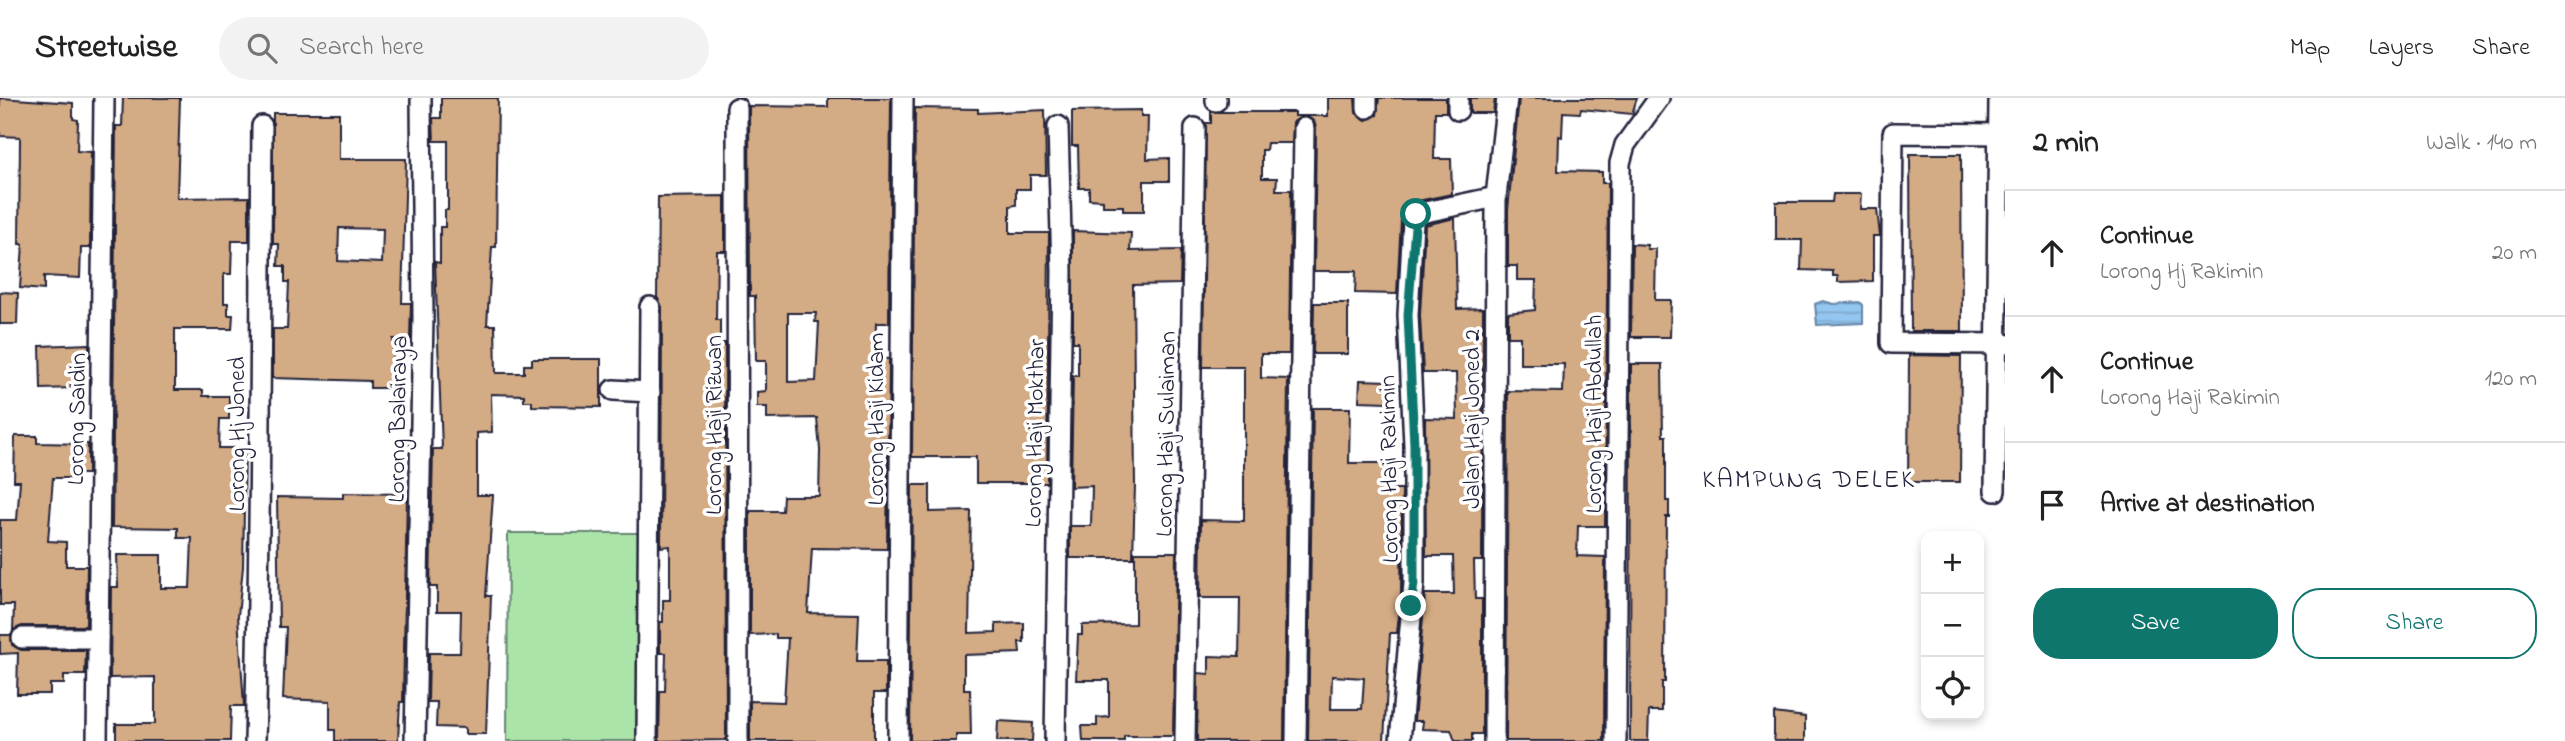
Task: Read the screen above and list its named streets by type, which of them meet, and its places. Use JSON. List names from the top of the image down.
{
  "streets": {
    "street": [
      "Lorong Haji Abdullah",
      "Lorong Saidin",
      "Lorong Balairaya",
      "Lorong Haji Kidam",
      "Jalan Haji Joned 2",
      "Lorong Haji Rizwan",
      "Lorong Haji Mokthar",
      "Lorong Hj Joned",
      "Lorong Haji Sulaiman",
      "Lorong Haji Rakimin"
    ]
  },
  "crossings": [
    ["Jalan Haji Joned 2", "Lorong Haji Rakimin"]
  ],
  "districts": ["KAMPUNG DELEK"],
  "page": {
    "header": "Streetwise",
    "search": "Search here",
    "nav": ["Map", "Layers", "Share"],
    "heading": ["2 min", "Walk · 140 m"],
    "list": [
      ["Continue", "Lorong Hj Rakimin", "20 m"],
      ["Continue", "Lorong Haji Rakimin", "120 m"],
      "Arrive at destination"
    ],
    "map_buttons": ["+", "−"],
    "buttons": ["Save", "Share"]
  }
}
